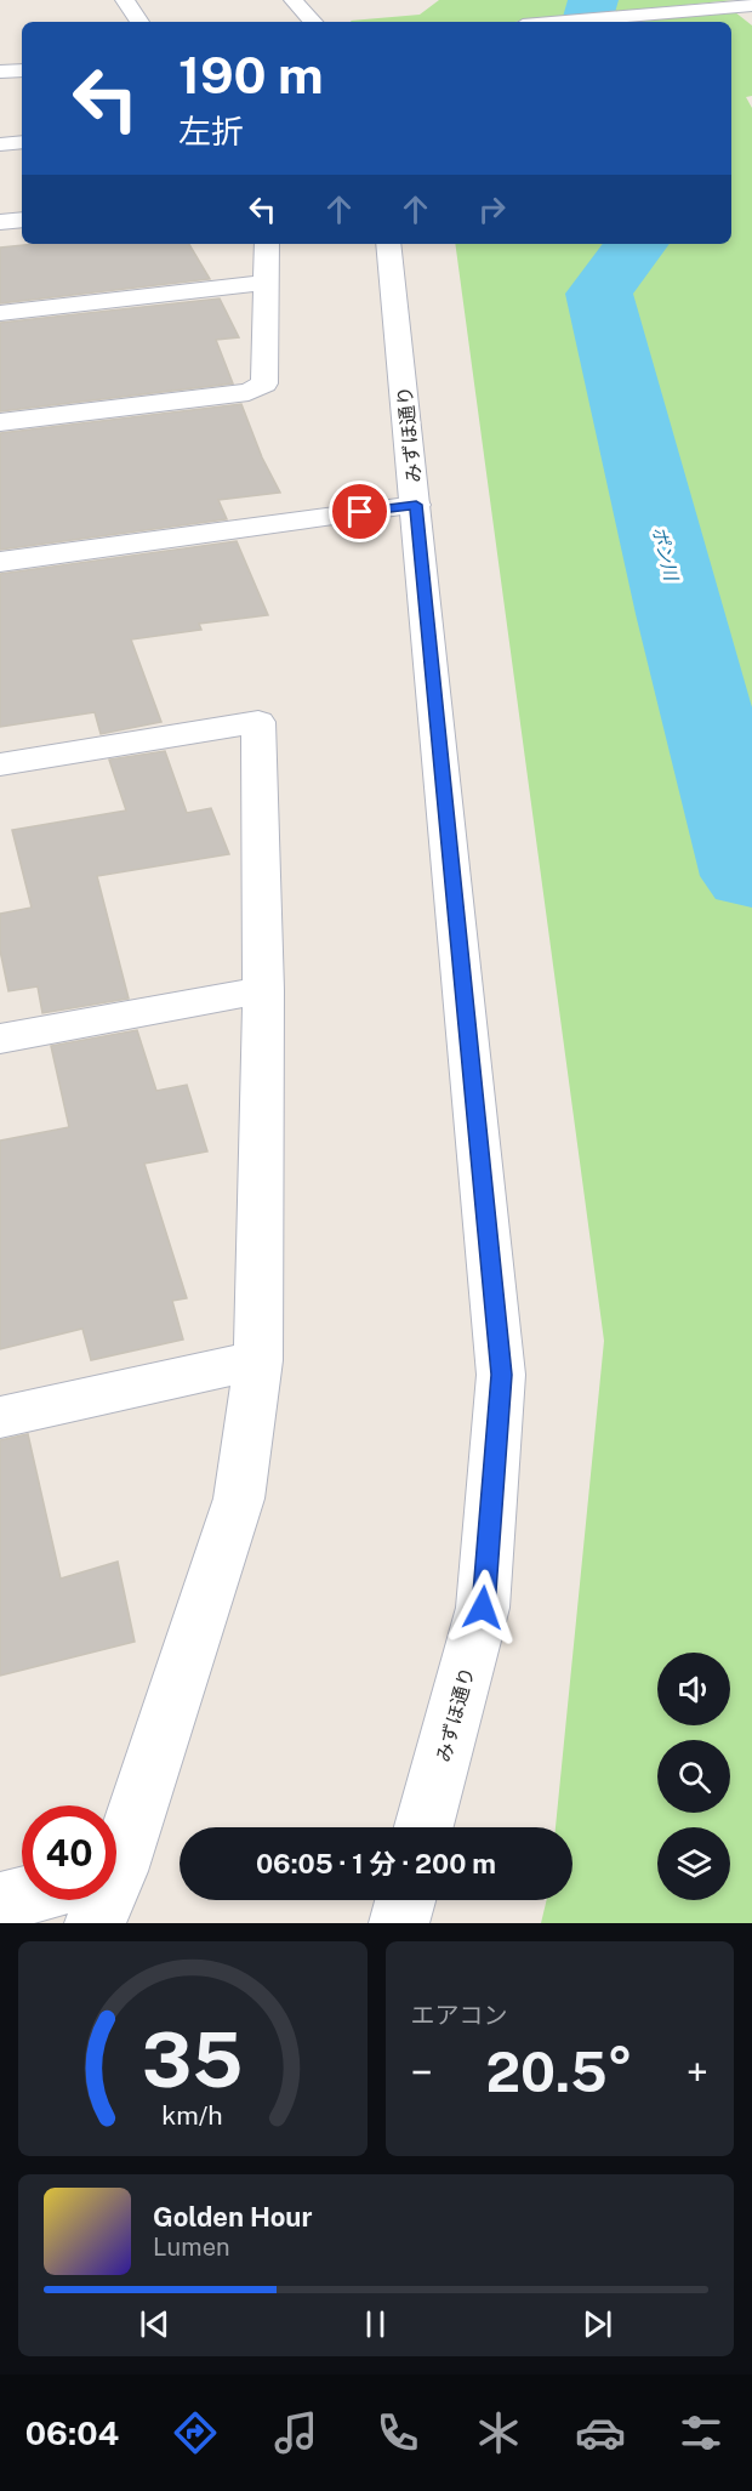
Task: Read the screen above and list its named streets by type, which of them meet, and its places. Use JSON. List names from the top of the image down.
{
  "streets": {
    "street": ["みずほ通り"]
  },
  "water": ["ポン川"],
  "page": {
    "turn": ["190 m", "左折"],
    "limit": "40",
    "trip": "06:05 · 1 分 · 200 m",
    "tile": "エアコン",
    "heat": ["−", "20.5°", "+"],
    "song": ["Golden Hour", "Lumen"],
    "tabs": "06:04",
    "gauge": ["35", "km/h"]
  }
}
